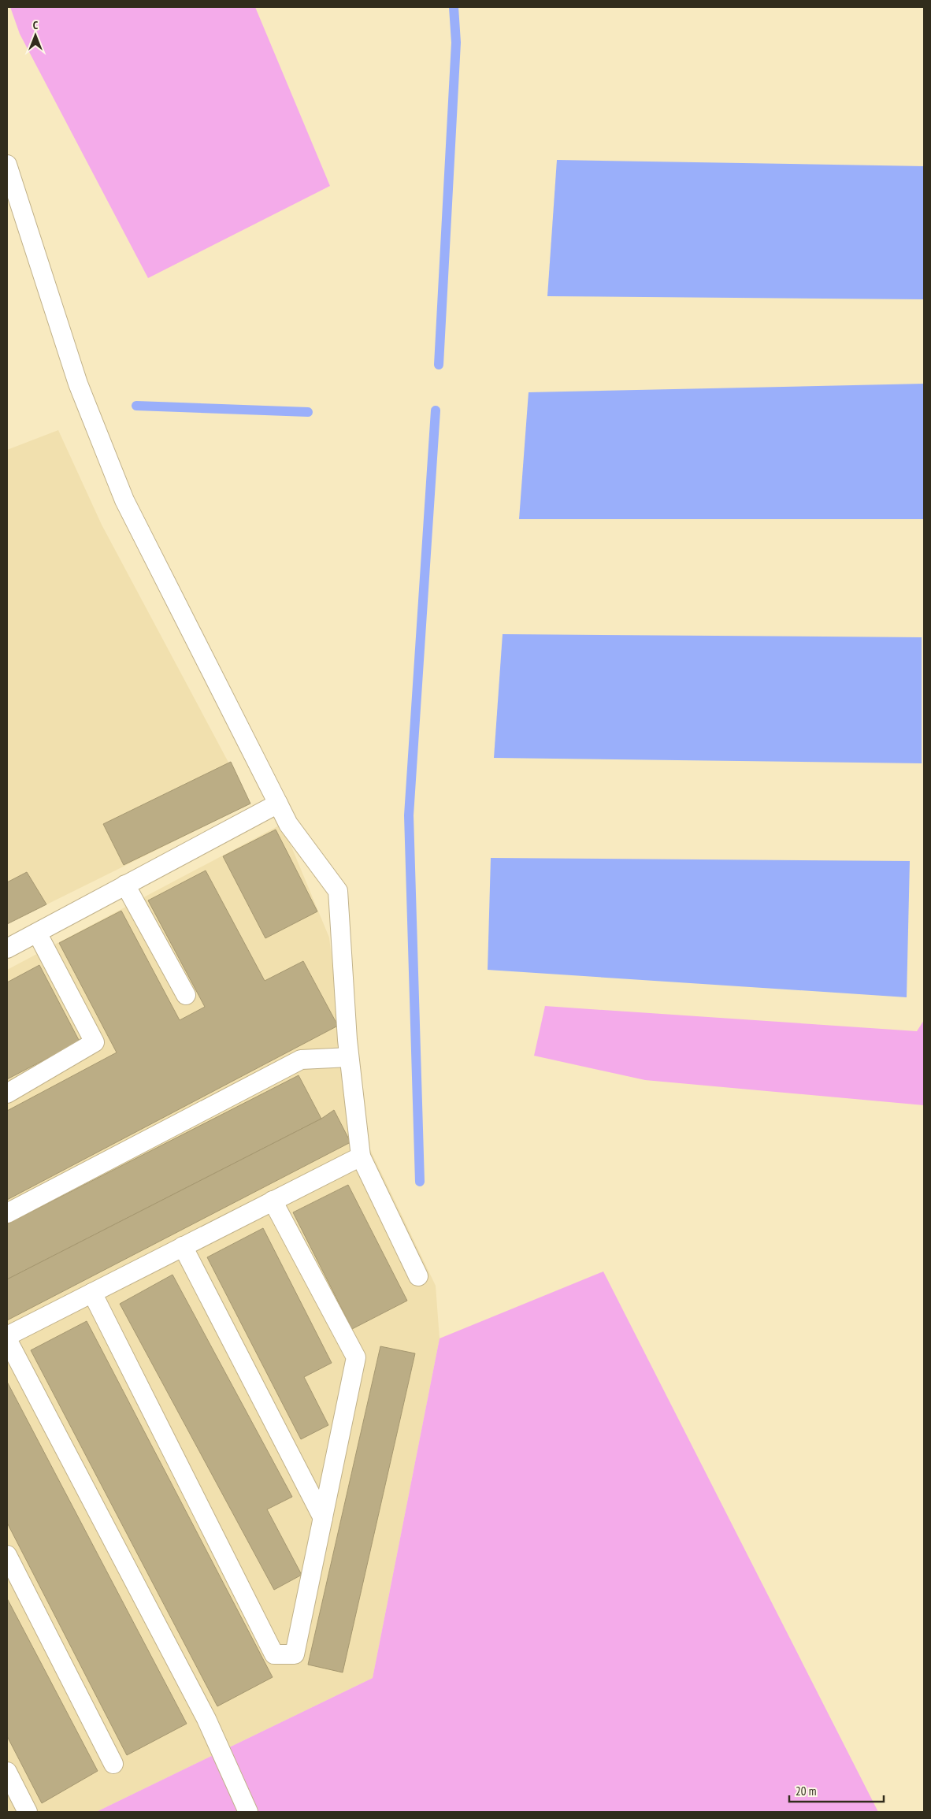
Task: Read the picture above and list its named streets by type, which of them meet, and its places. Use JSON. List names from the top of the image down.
{
  "scale_bar": "20 m",
  "north": "top"
}
